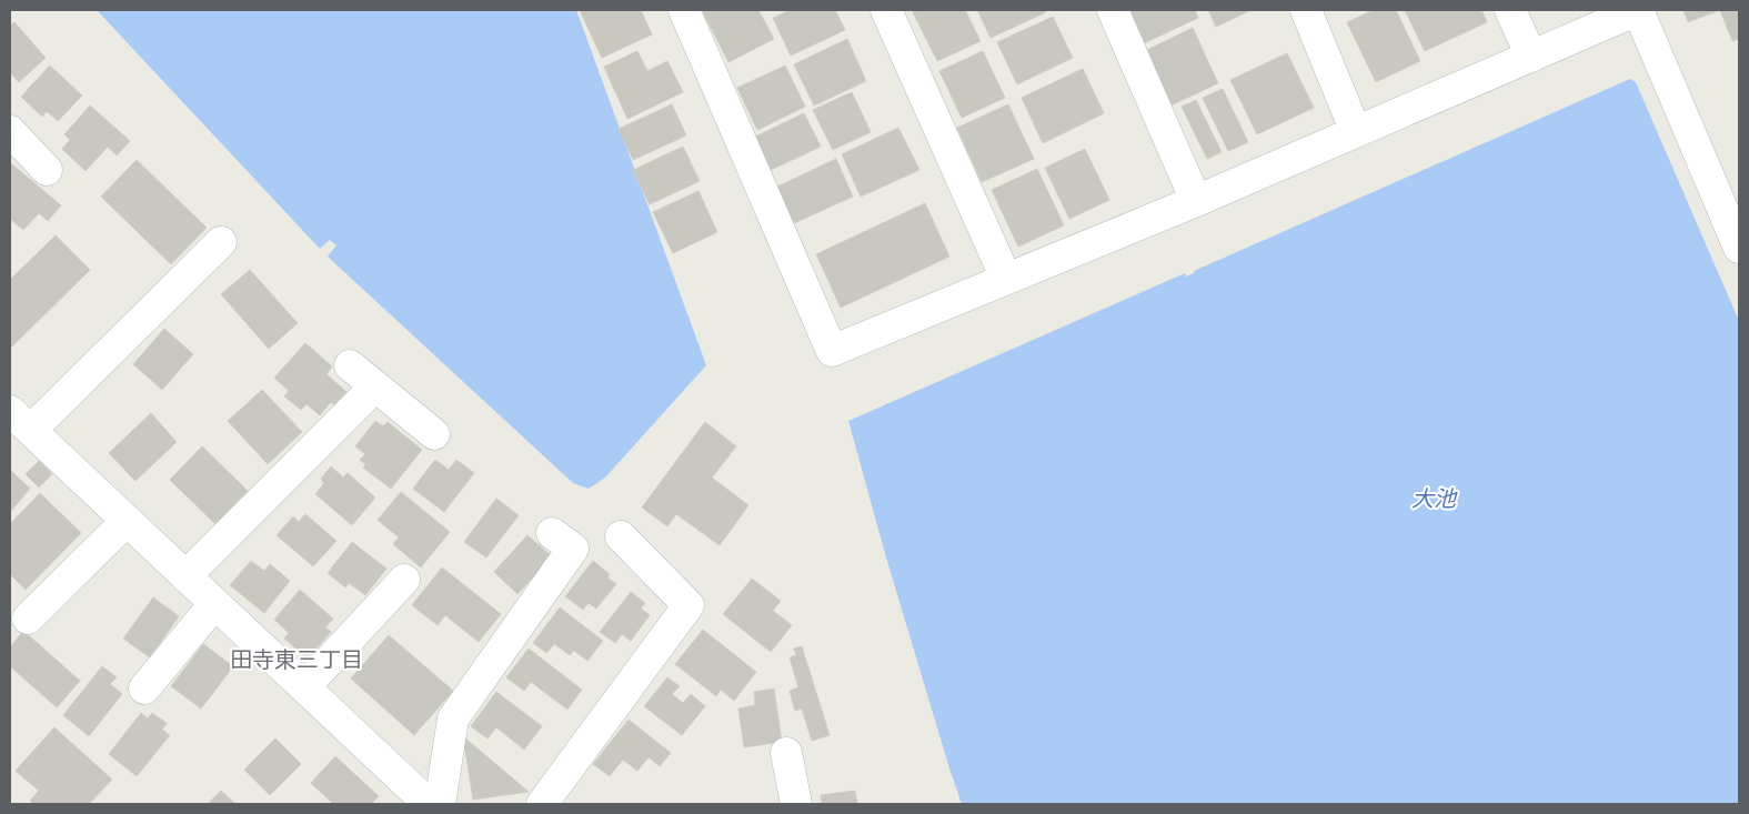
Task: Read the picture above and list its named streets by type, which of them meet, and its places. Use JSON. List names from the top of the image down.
{
  "districts": ["田寺東三丁目"],
  "water": ["大池"]
}
